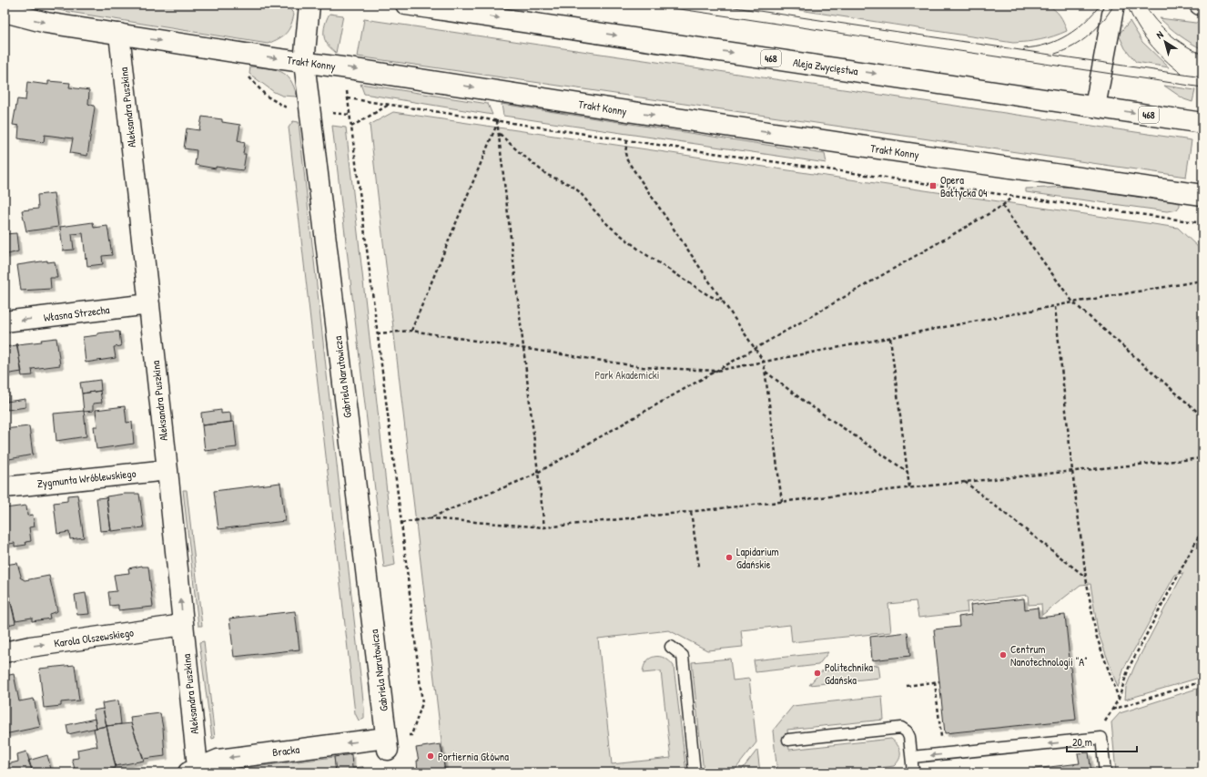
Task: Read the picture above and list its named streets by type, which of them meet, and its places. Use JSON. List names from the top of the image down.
{
  "streets": {
    "street": [
      "468",
      "Trakt Konny",
      "Aleja Zwycięstwa",
      "Aleksandra Puszkina",
      "Własna Strzecha",
      "Gabriela Narutowicza",
      "Zygmunta Wróblewskiego",
      "Karola Olszewskiego",
      "Bracka"
    ]
  },
  "crossings": [
    ["Trakt Konny", "Aleksandra Puszkina"],
    ["Trakt Konny", "Gabriela Narutowicza"],
    ["Aleksandra Puszkina", "Własna Strzecha"],
    ["Aleksandra Puszkina", "Zygmunta Wróblewskiego"],
    ["Aleksandra Puszkina", "Karola Olszewskiego"],
    ["Aleksandra Puszkina", "Bracka"],
    ["Gabriela Narutowicza", "Bracka"]
  ],
  "one_way": [
    "Trakt Konny",
    "Aleja Zwycięstwa",
    "Własna Strzecha",
    "Karola Olszewskiego",
    "Bracka"
  ],
  "parks": ["Park Akademicki"],
  "places": {
    "transit": ["Opera Bałtycka 04"],
    "other": [
      "Lapidarium Gdańskie",
      "Centrum Nanotechnologii \"A\"",
      "Politechnika Gdańska",
      "Portiernia Główna"
    ]
  },
  "scale_bar": "20 m",
  "north": "top left"
}
